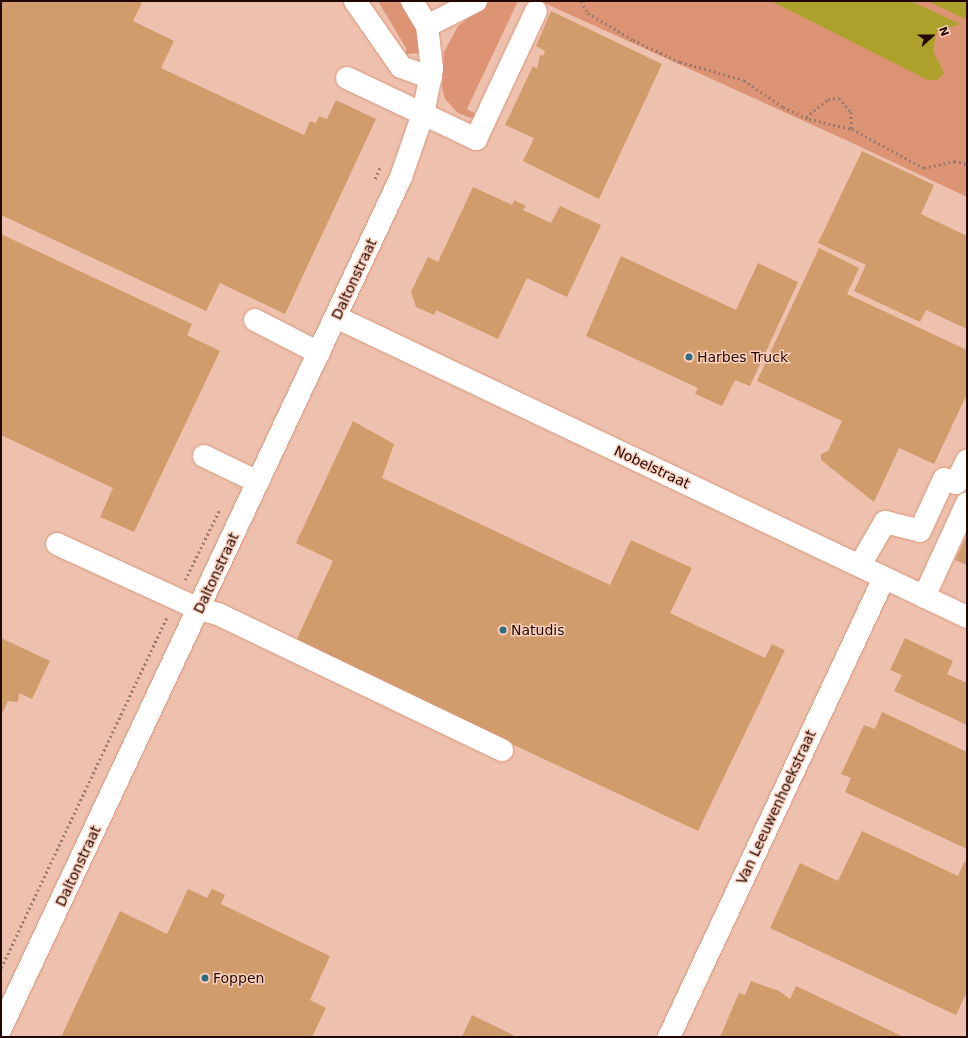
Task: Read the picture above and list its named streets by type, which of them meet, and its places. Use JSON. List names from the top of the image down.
{
  "streets": {
    "street": ["Daltonstraat", "Nobelstraat", "Van Leeuwenhoekstraat"]
  },
  "crossings": [
    ["Daltonstraat", "Nobelstraat"],
    ["Nobelstraat", "Van Leeuwenhoekstraat"]
  ],
  "places": ["Harbes Truck", "Natudis", "Foppen"],
  "north": "right"
}
